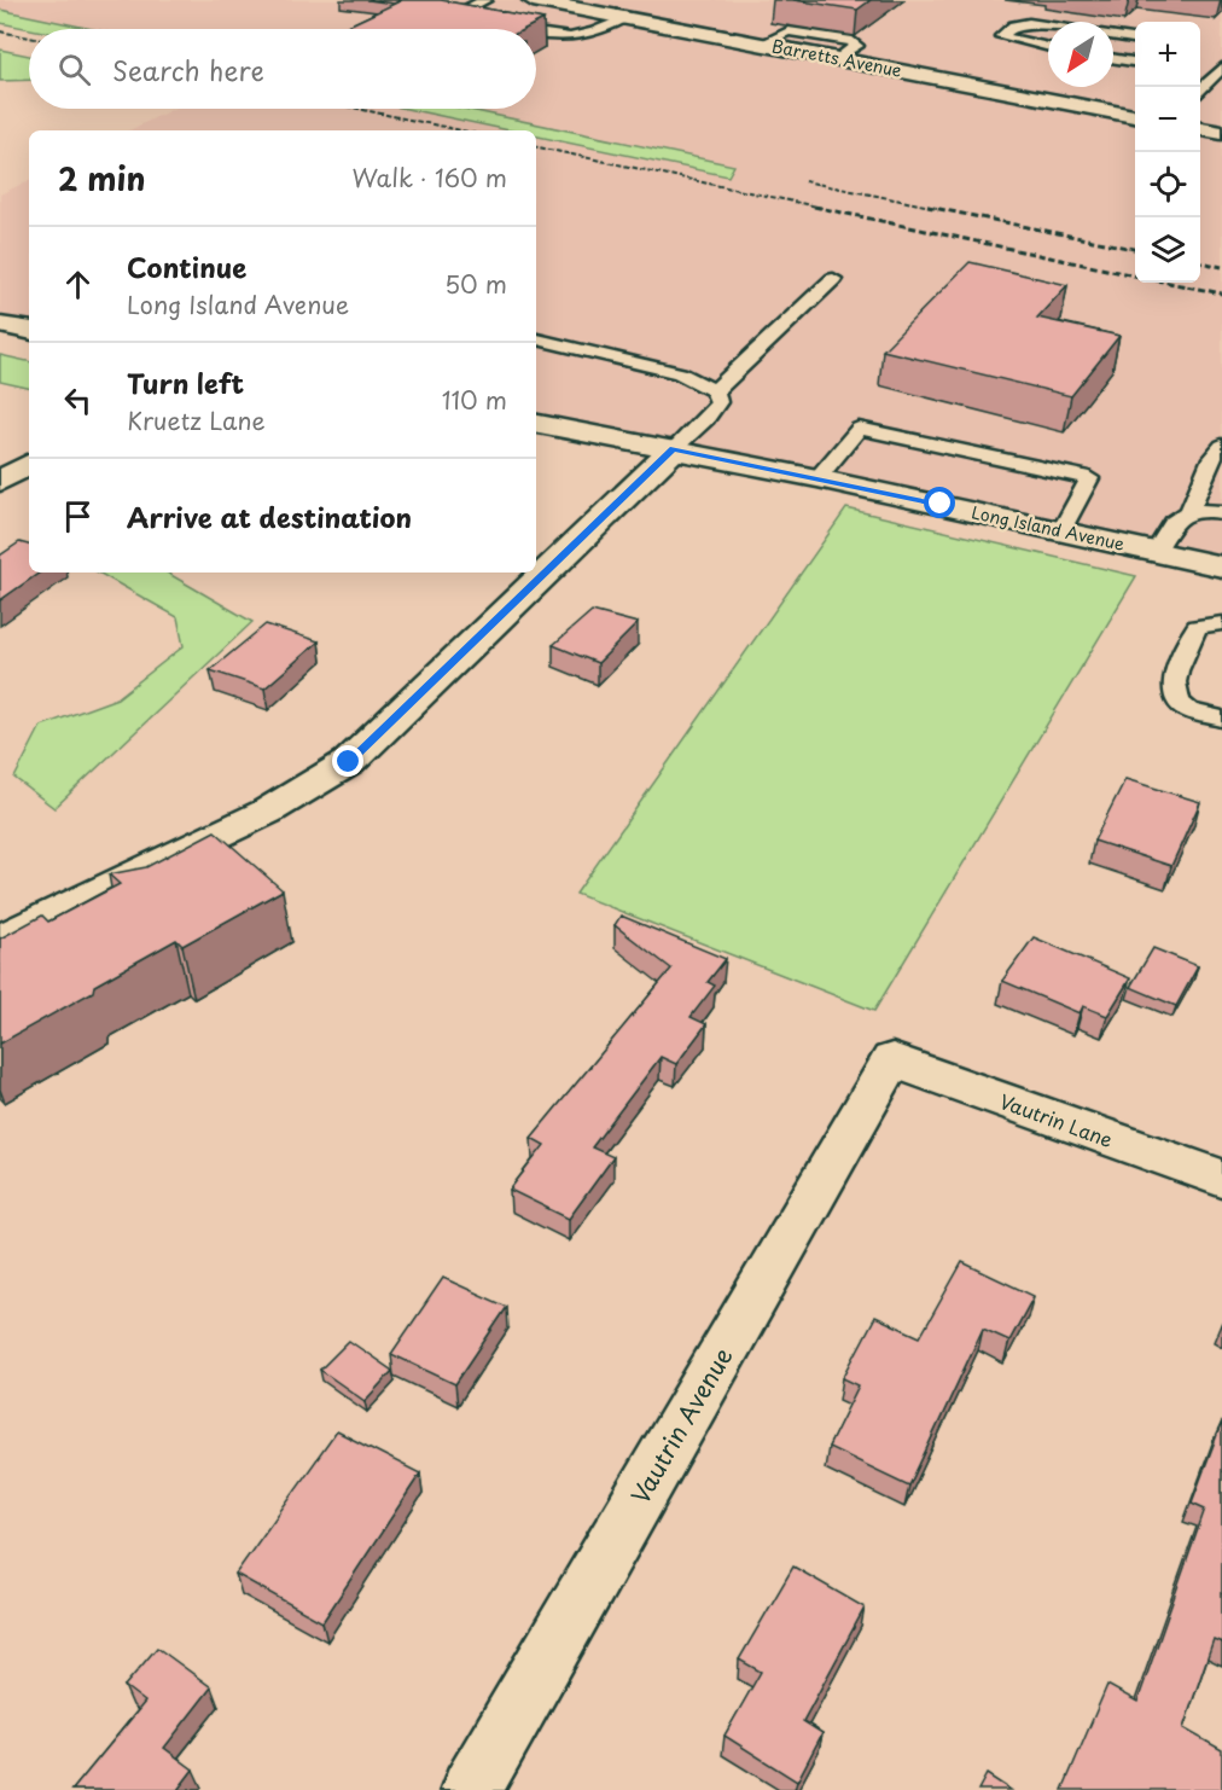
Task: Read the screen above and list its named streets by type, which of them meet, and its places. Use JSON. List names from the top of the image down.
{
  "streets": {
    "street": [
      "Barretts Avenue",
      "Long Island Avenue",
      "Vautrin Lane",
      "Vautrin Avenue"
    ]
  },
  "crossings": [
    ["Vautrin Lane", "Vautrin Avenue"]
  ],
  "north": "bottom left",
  "page": {
    "map_buttons": ["+", "−"],
    "search": "Search here",
    "heading": ["2 min", "Walk · 160 m"],
    "list": [
      ["Continue", "Long Island Avenue", "50 m"],
      ["Turn left", "Kruetz Lane", "110 m"],
      "Arrive at destination"
    ]
  }
}
